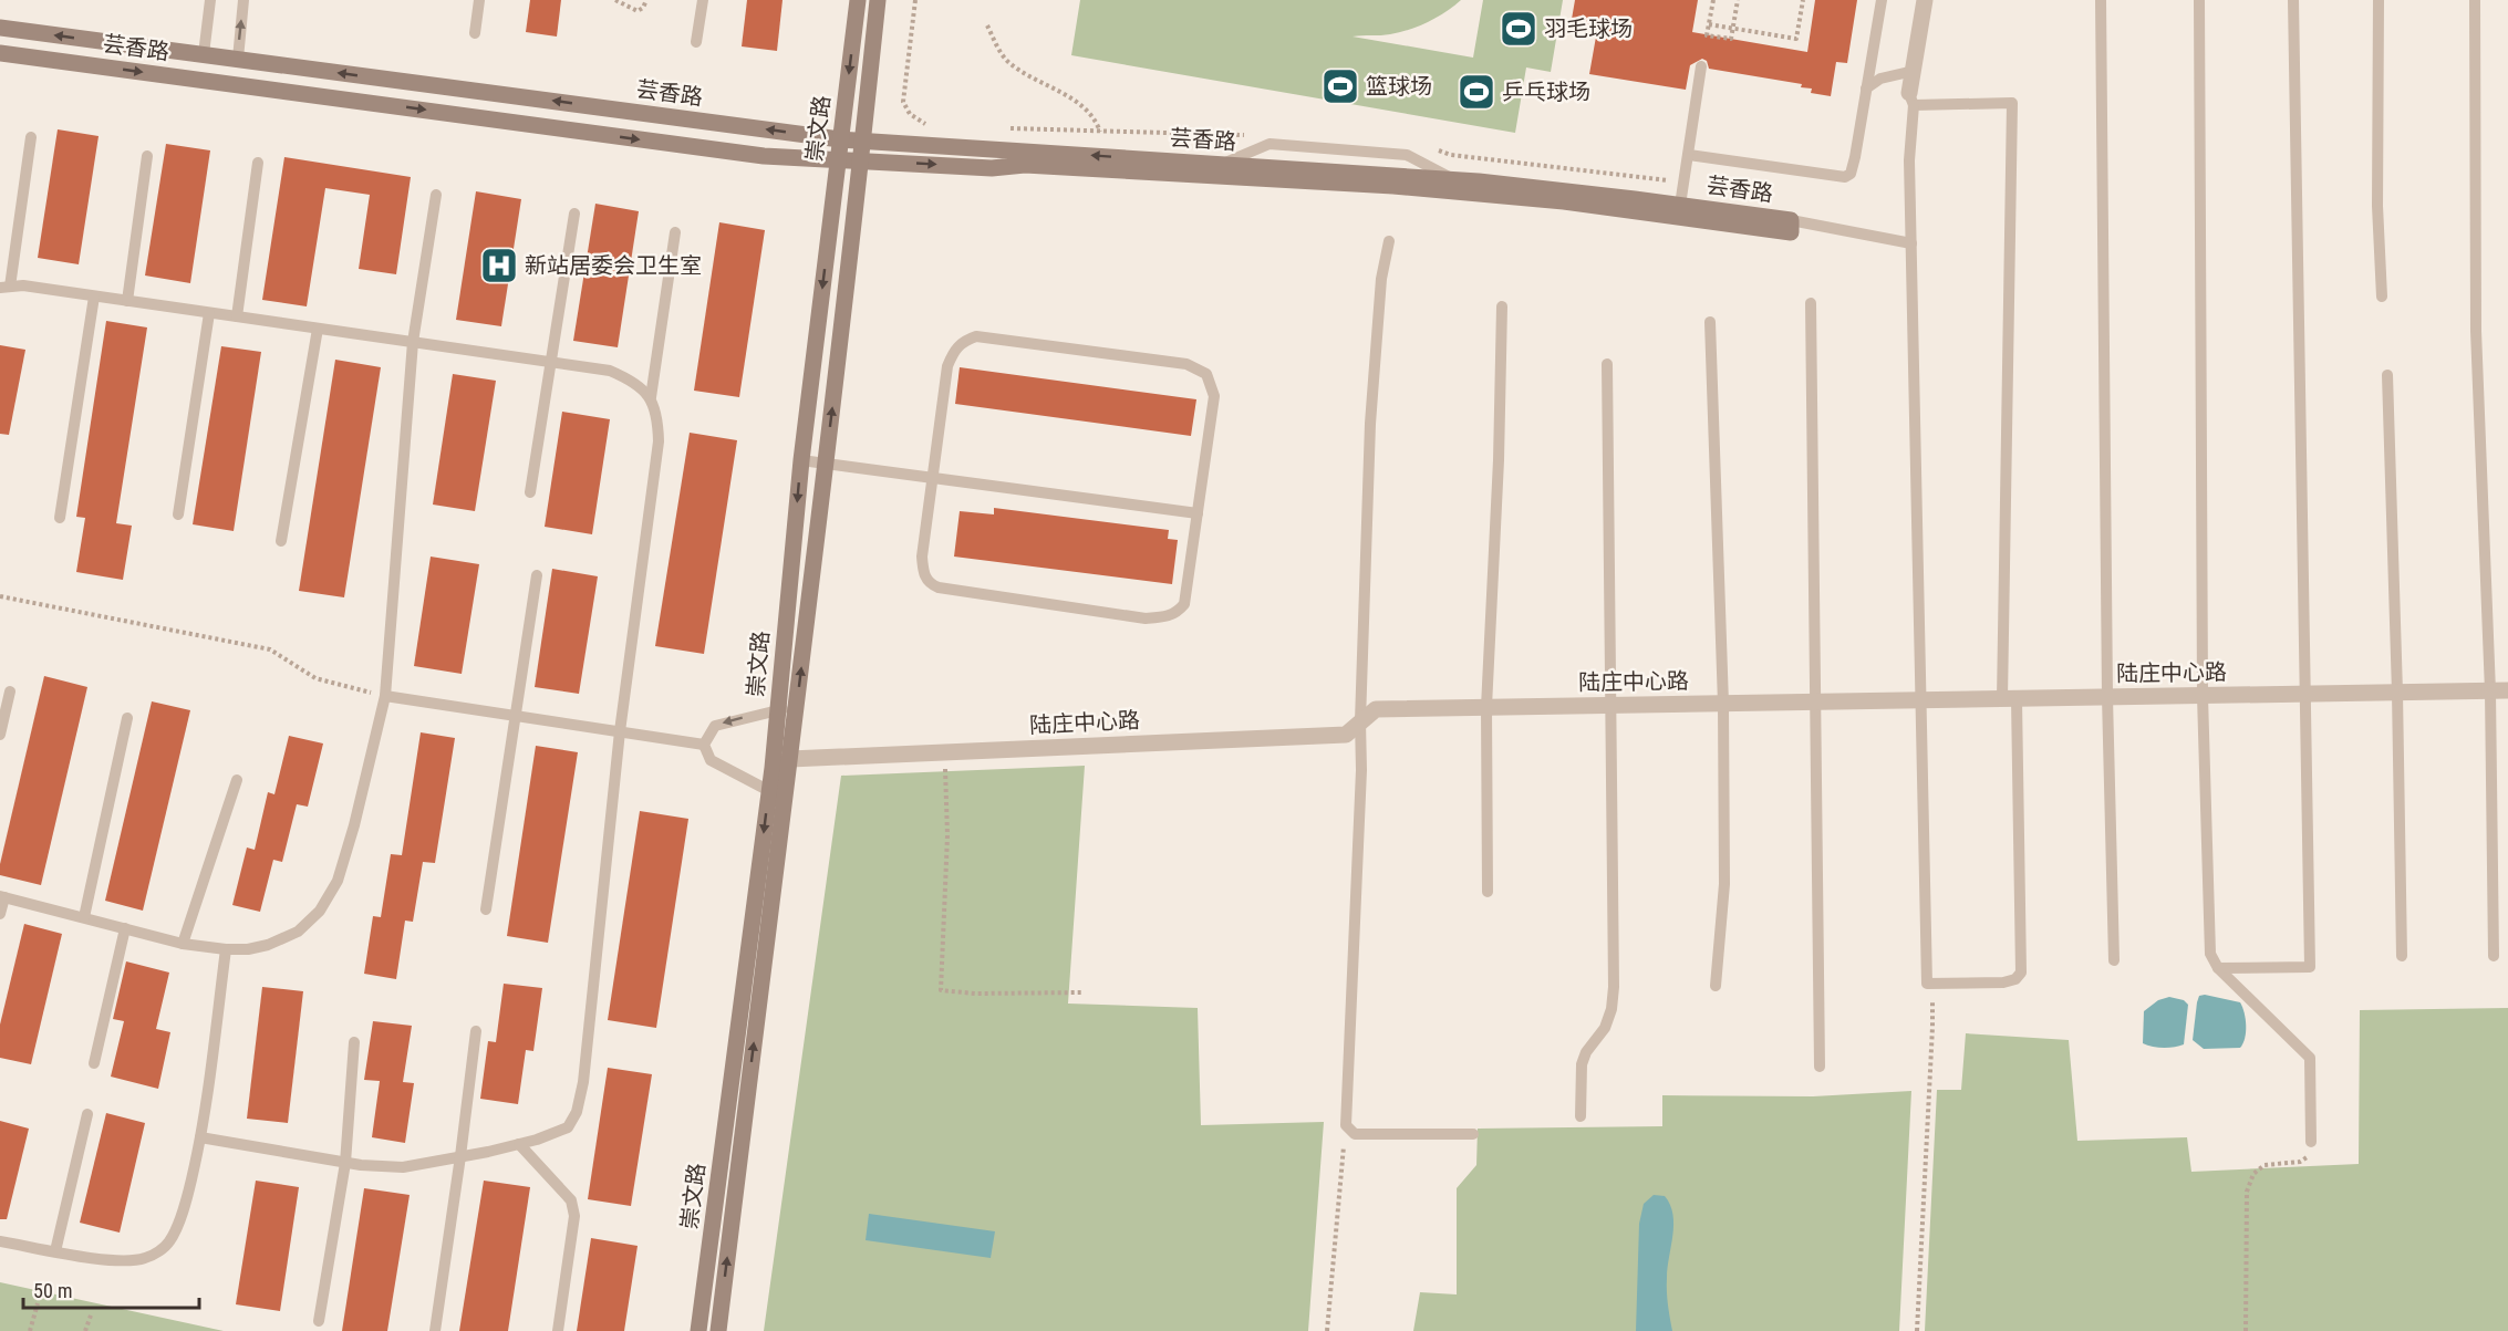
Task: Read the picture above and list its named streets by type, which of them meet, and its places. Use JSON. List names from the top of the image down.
{
  "streets": {
    "street": ["芸香路", "崇文路", "陆庄中心路"]
  },
  "crossings": [
    ["芸香路", "崇文路"],
    ["崇文路", "陆庄中心路"]
  ],
  "places": {
    "sports": ["羽毛球场", "篮球场", "乒乓球场"],
    "hospital": ["新站居委会卫生室"]
  },
  "scale_bar": "50 m"
}
